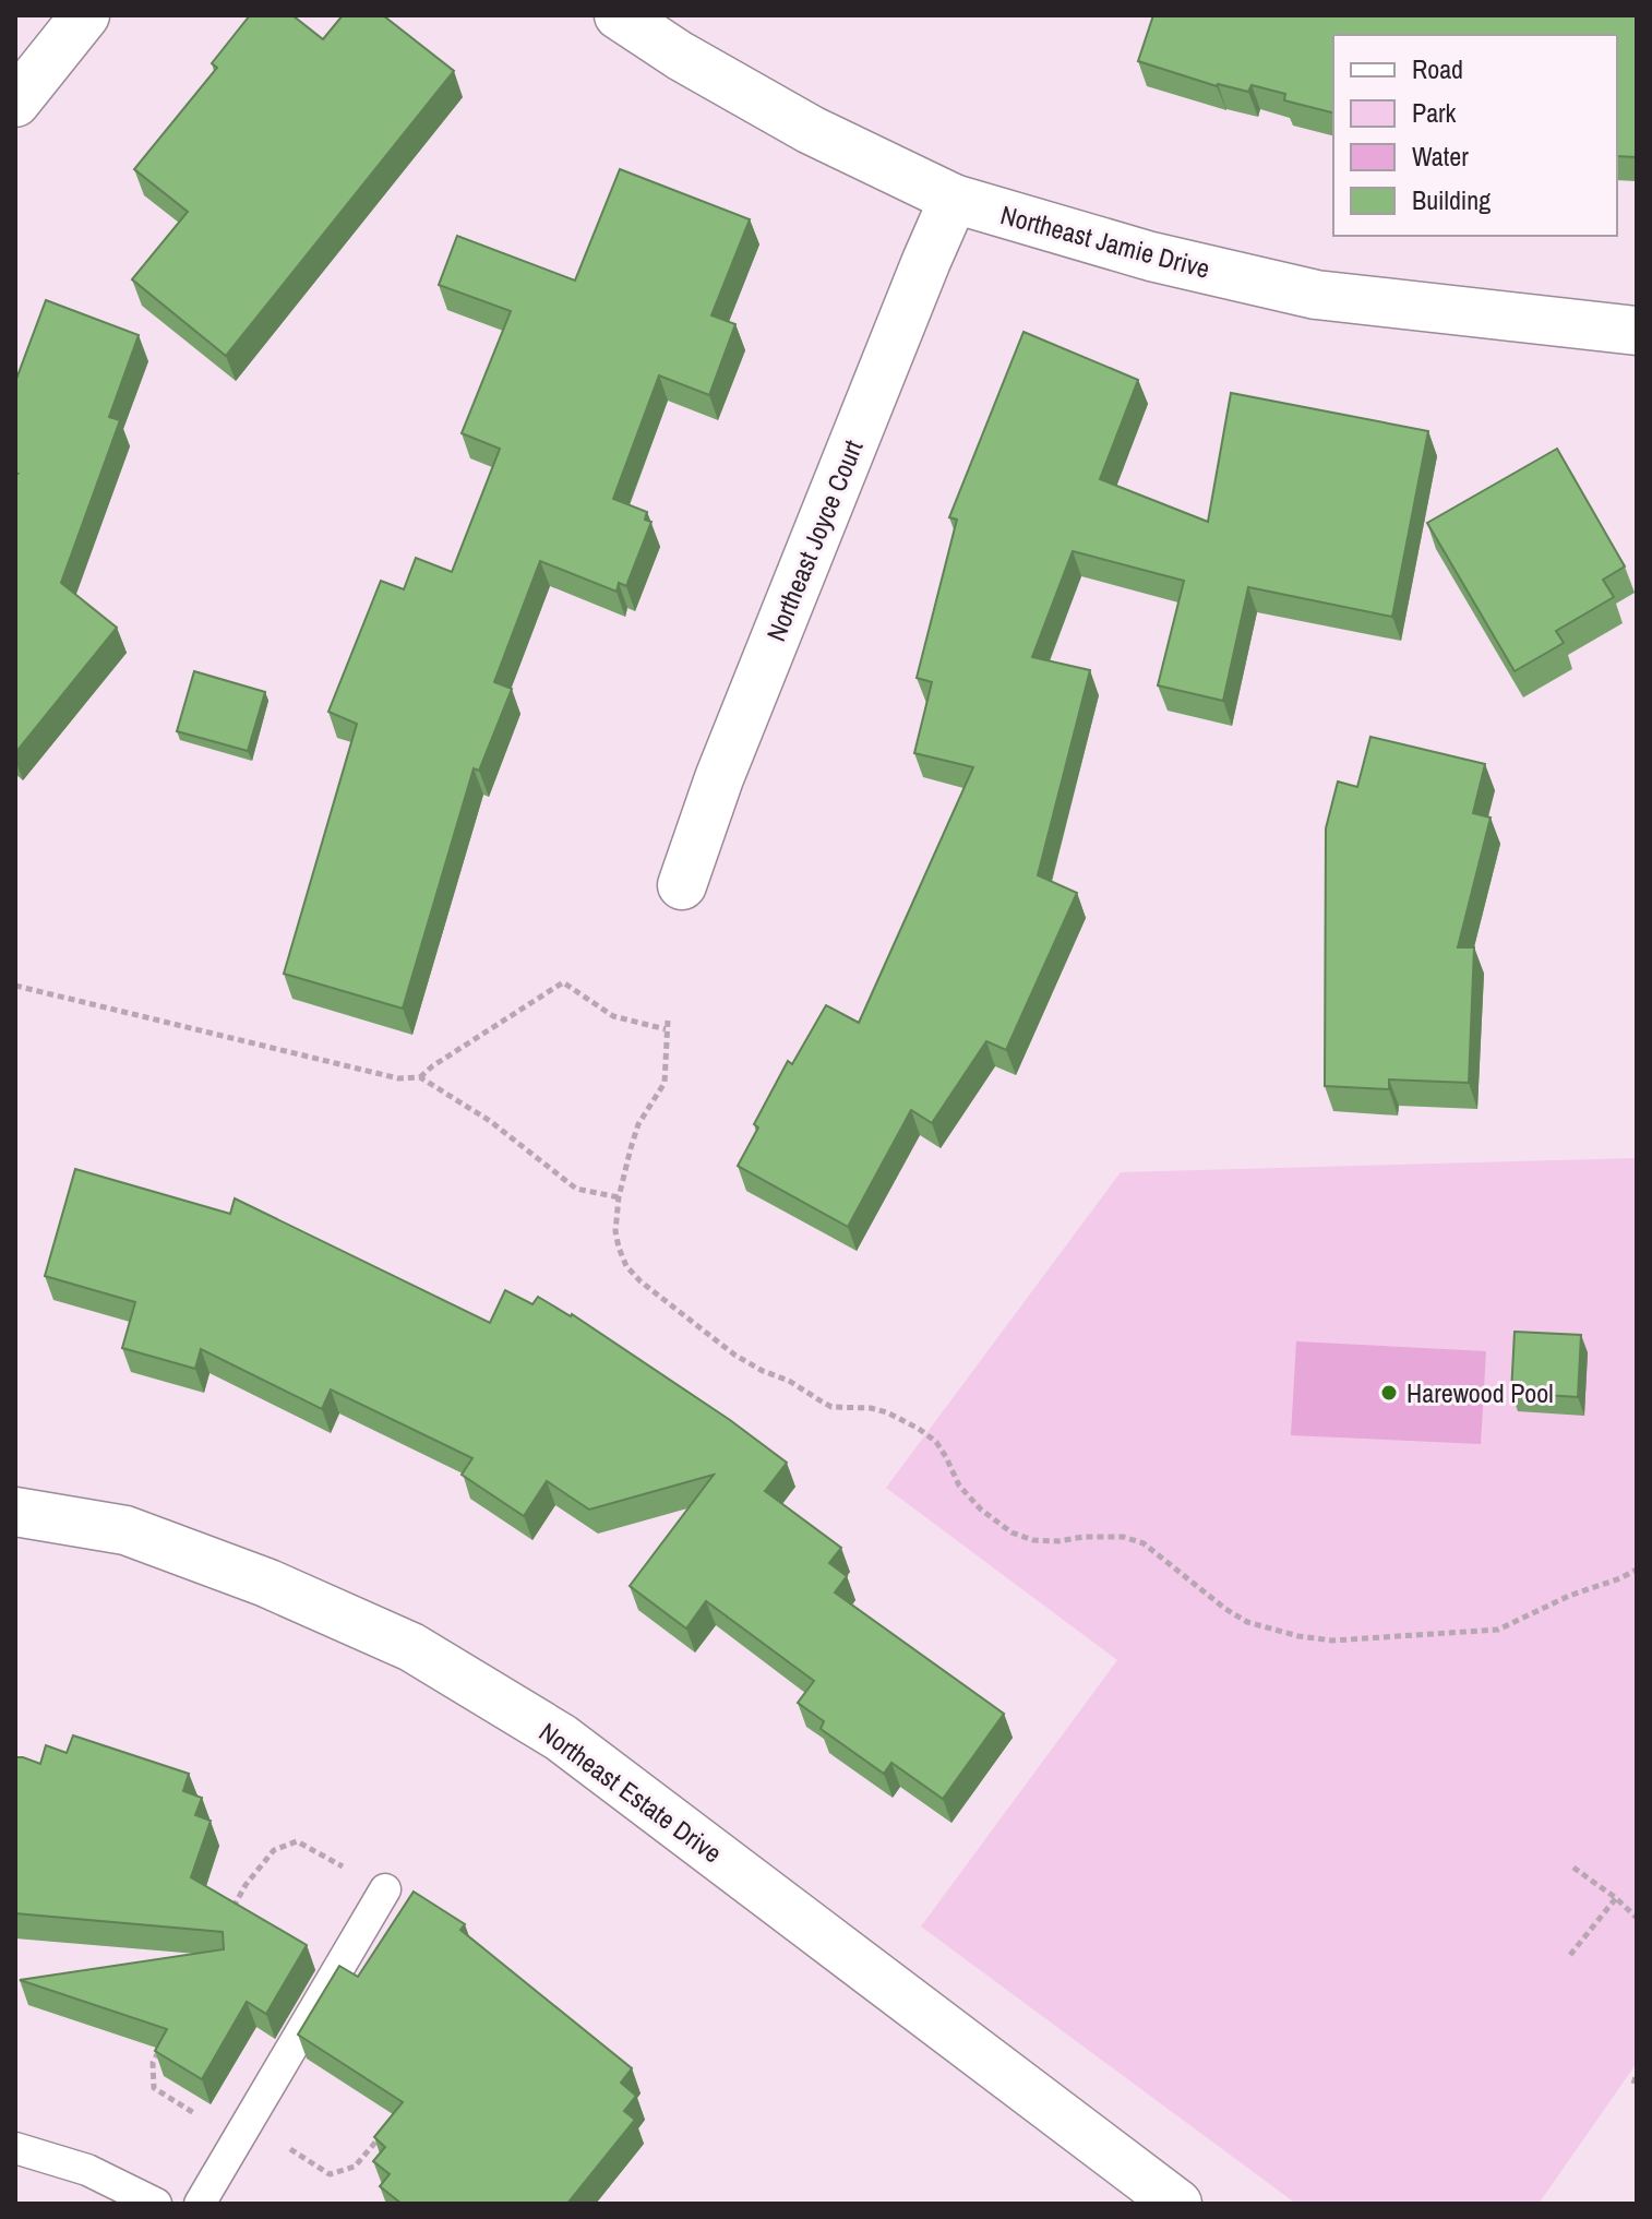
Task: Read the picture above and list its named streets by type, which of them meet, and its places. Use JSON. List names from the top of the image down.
{
  "streets": {
    "street": ["Northeast Jamie Drive", "Northeast Joyce Court", "Northeast Estate Drive"]
  },
  "crossings": [
    ["Northeast Jamie Drive", "Northeast Joyce Court"]
  ],
  "places": ["Harewood Pool"],
  "legend": [
    "Road",
    "Park",
    "Water",
    "Building"
  ]
}
